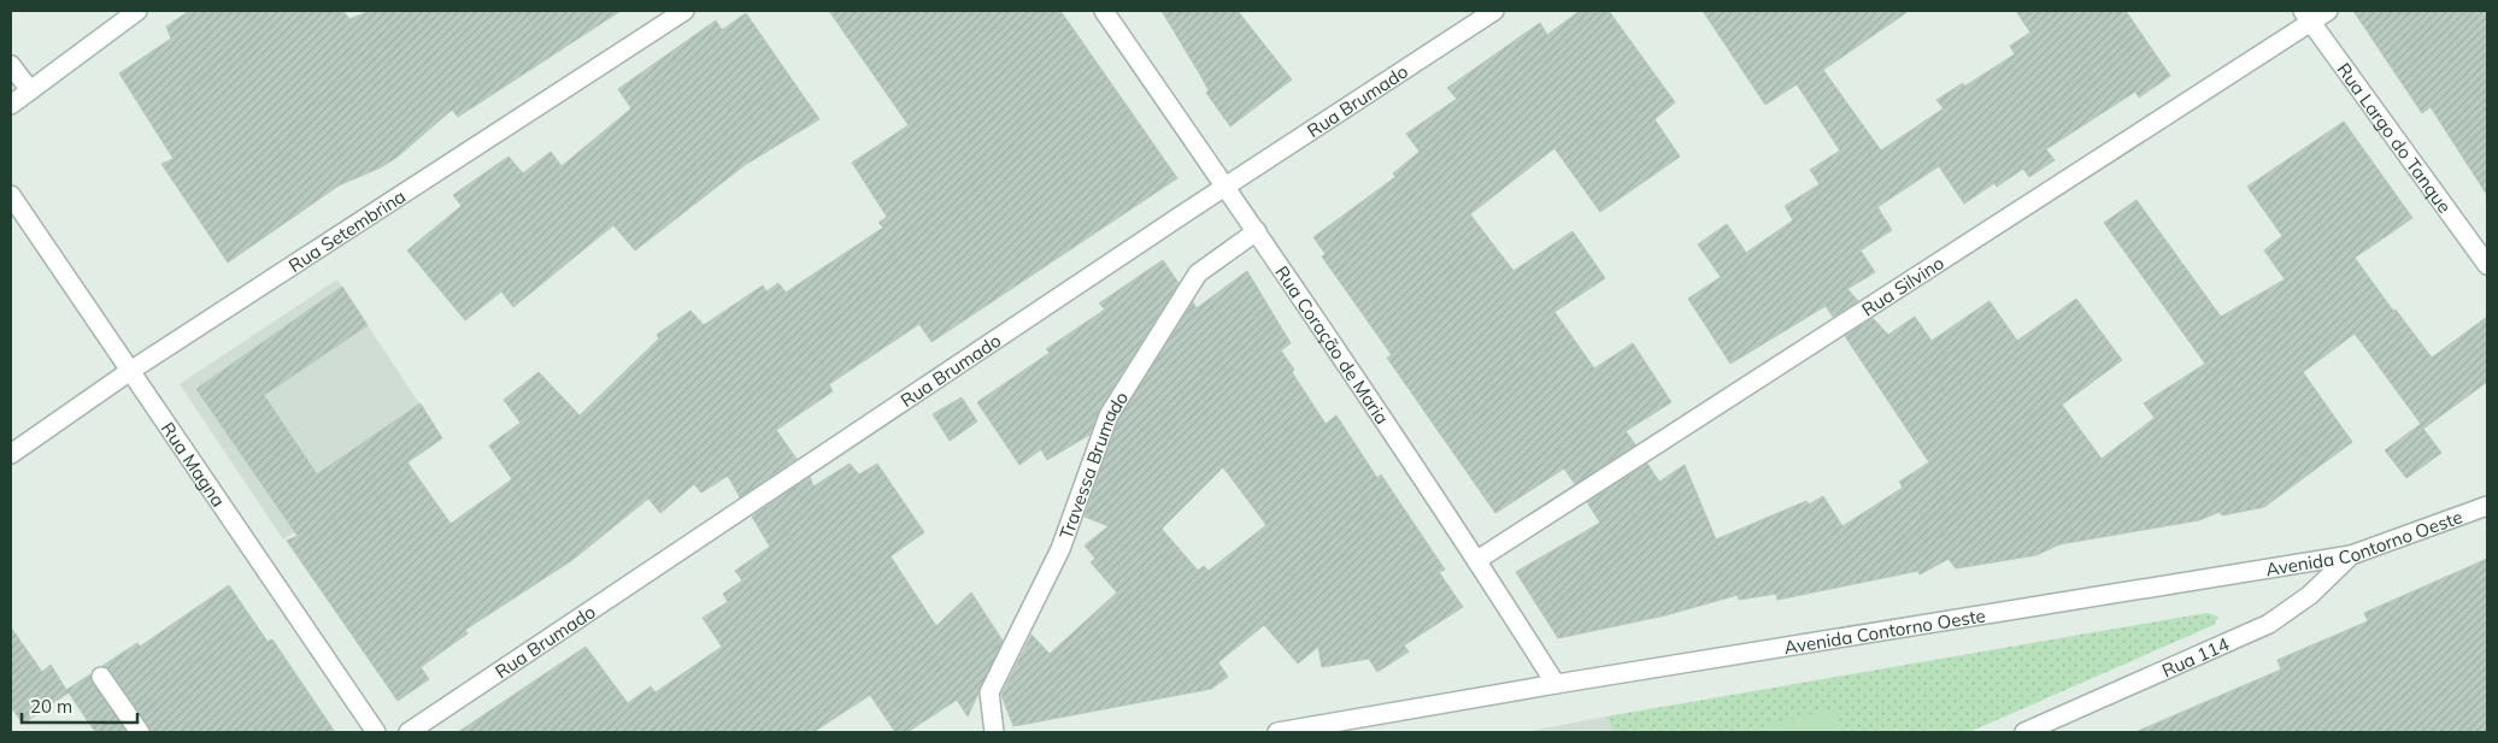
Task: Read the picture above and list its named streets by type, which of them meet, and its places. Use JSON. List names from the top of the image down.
{
  "streets": {
    "street": [
      "Rua Brumado",
      "Rua Largo do Tanque",
      "Rua Setembrina",
      "Rua Silvino",
      "Rua Coração de Maria",
      "Rua Magna",
      "Travessa Brumado",
      "Avenida Contorno Oeste",
      "Rua 114"
    ]
  },
  "crossings": [
    ["Rua Brumado", "Rua Coração de Maria"],
    ["Rua Largo do Tanque", "Rua Silvino"],
    ["Rua Setembrina", "Rua Magna"],
    ["Rua Silvino", "Rua Coração de Maria"],
    ["Rua Coração de Maria", "Travessa Brumado"],
    ["Rua Coração de Maria", "Avenida Contorno Oeste"],
    ["Avenida Contorno Oeste", "Rua 114"]
  ],
  "scale_bar": "20 m"
}
